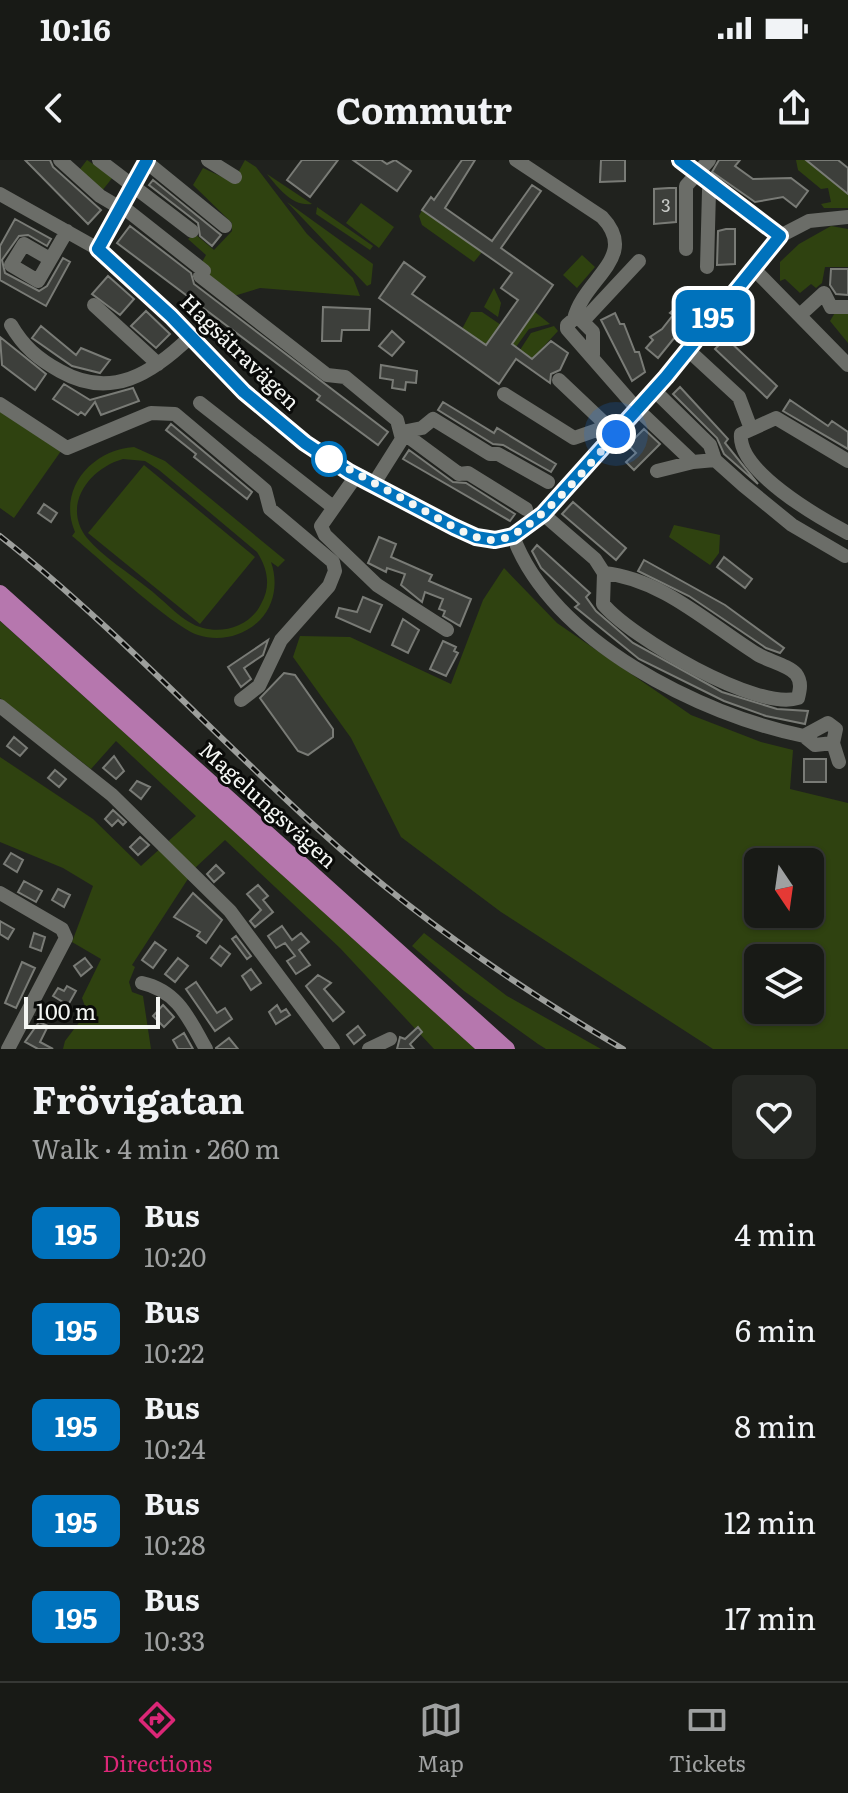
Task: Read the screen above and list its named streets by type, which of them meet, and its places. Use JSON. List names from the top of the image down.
{
  "streets": {
    "main road": ["Magelungsvägen"],
    "street": ["Hagsätravägen"]
  },
  "lines": ["bus line 195"],
  "house_numbers": ["3"],
  "scale_bar": "100 m",
  "north": "bottom",
  "page": {
    "status": "10:16",
    "header": "Commutr",
    "on_map": "195",
    "scale": "100 m",
    "heading": ["Frövigatan", "Walk · 4 min · 260 m"],
    "list": [
      {
        "mark": "195",
        "name": "Bus",
        "note": "10:20",
        "value": "4 min"
      },
      {
        "mark": "195",
        "name": "Bus",
        "note": "10:22",
        "value": "6 min"
      },
      {
        "mark": "195",
        "name": "Bus",
        "note": "10:24",
        "value": "8 min"
      },
      {
        "mark": "195",
        "name": "Bus",
        "note": "10:28",
        "value": "12 min"
      },
      {
        "mark": "195",
        "name": "Bus",
        "note": "10:33",
        "value": "17 min"
      }
    ],
    "tabs": ["Directions", "Map", "Tickets"]
  }
}
